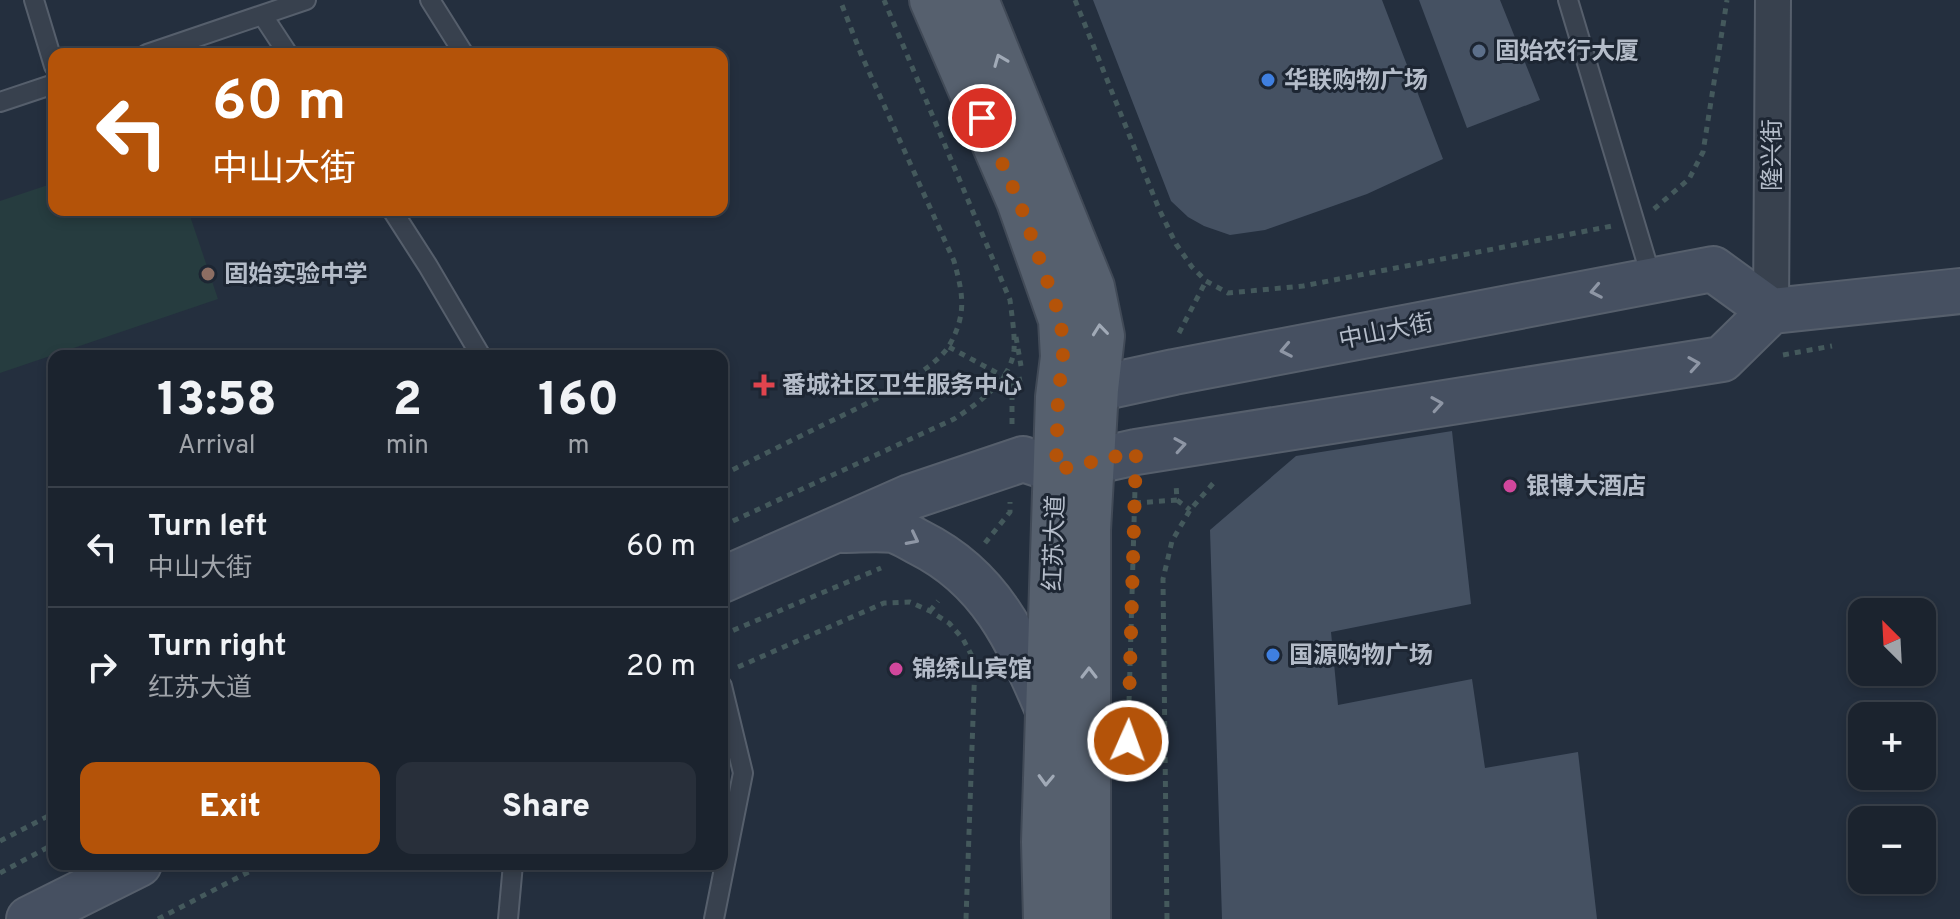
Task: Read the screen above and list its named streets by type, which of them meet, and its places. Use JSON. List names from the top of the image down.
{
  "streets": {
    "main road": ["中山大街", "红苏大道"],
    "street": ["隆兴街"]
  },
  "crossings": [
    ["隆兴街", "中山大街"],
    ["中山大街", "红苏大道"]
  ],
  "places": {
    "other": [
      "固始农行大厦",
      "华联购物广场",
      "固始实验中学",
      "银博大酒店",
      "国源购物广场",
      "锦绣山宾馆"
    ],
    "health": ["番城社区卫生服务中心"]
  },
  "north": "top left",
  "page": {
    "turn": ["60 m", "中山大街"],
    "eta": [
      "13:58",
      "Arrival",
      "2",
      "min",
      "160",
      "m"
    ],
    "list": [
      {
        "name": "Turn left",
        "note": "中山大街",
        "value": "60 m"
      },
      {
        "name": "Turn right",
        "note": "红苏大道",
        "value": "20 m"
      }
    ],
    "map_buttons": ["+", "−"],
    "buttons": ["Exit", "Share"]
  }
}
